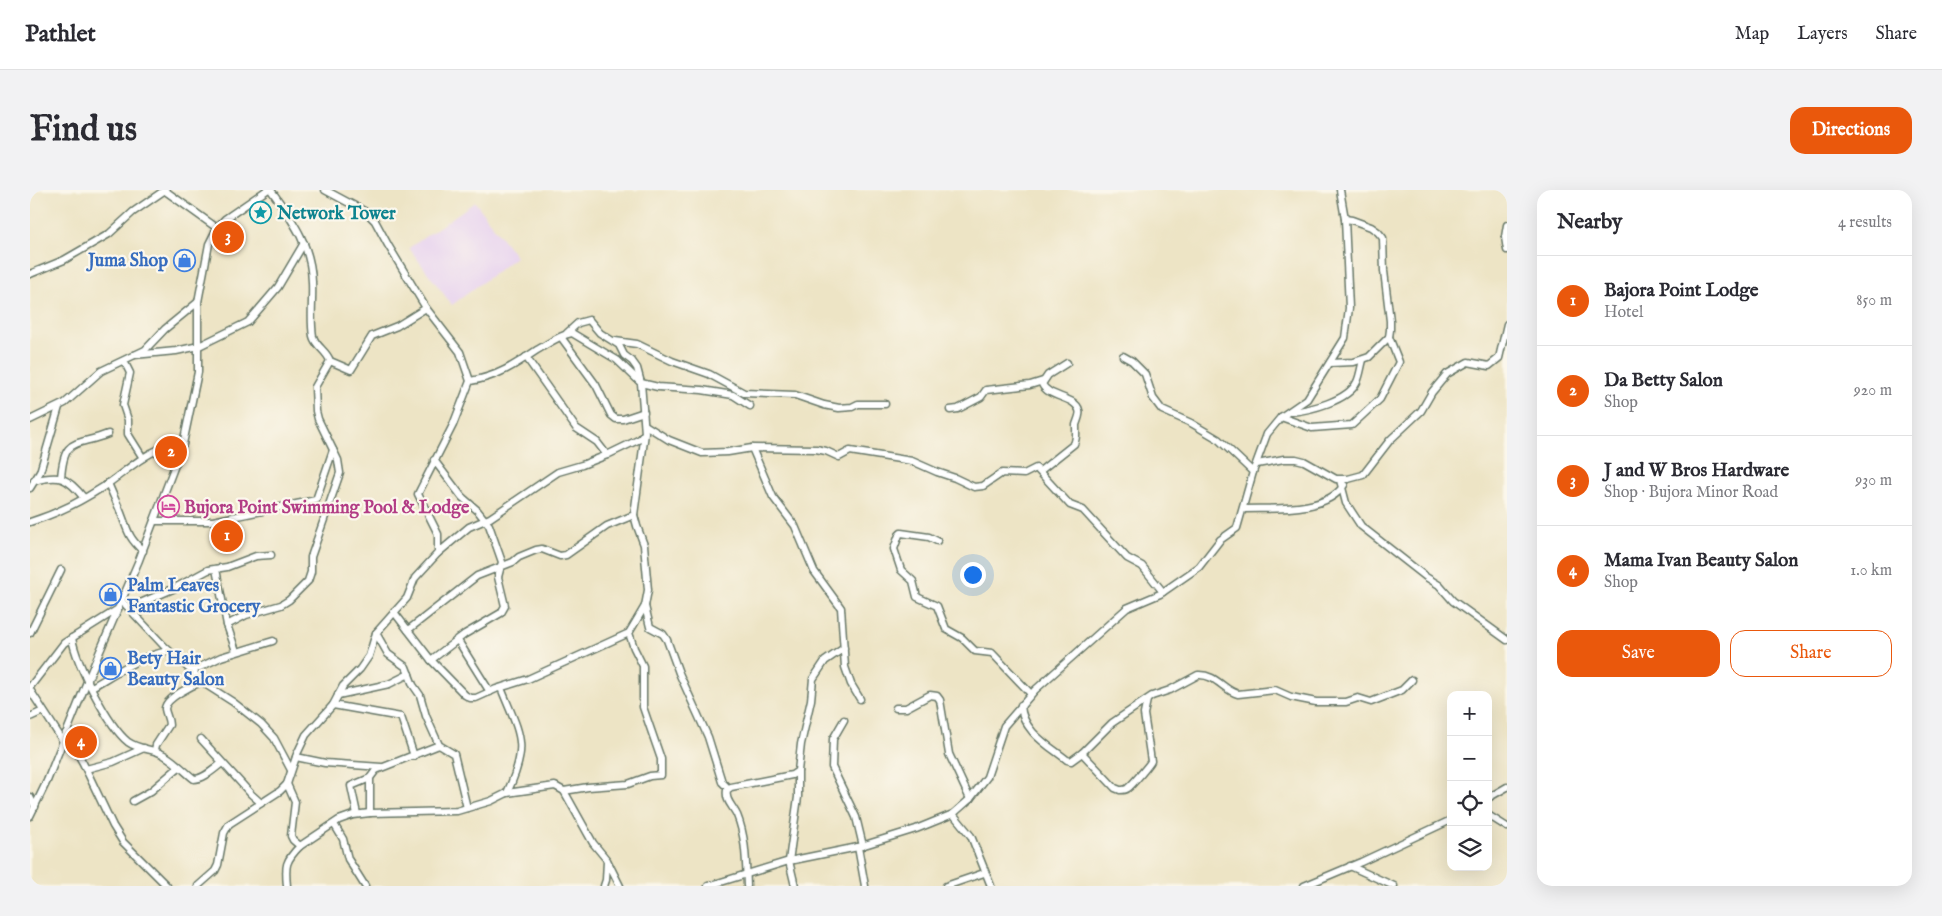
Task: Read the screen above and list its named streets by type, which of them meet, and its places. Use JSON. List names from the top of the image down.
{
  "places": {
    "place": ["Network Tower"],
    "shop": ["Juma Shop", "Palm Leaves Fantastic Grocery", "Bety Hair Beauty Salon"],
    "hotel": ["Bujora Point Swimming Pool & Lodge"]
  },
  "page": {
    "header": "Pathlet",
    "nav": ["Map", "Layers", "Share"],
    "buttons": [
      "Directions",
      ["Save", "Share"]
    ],
    "title": "Find us",
    "heading": ["Nearby", "4 results"],
    "pins": [
      "3",
      "2",
      "1",
      "4"
    ],
    "list": [
      {
        "mark": "1",
        "name": "Bajora Point Lodge",
        "note": "Hotel",
        "value": "850 m"
      },
      {
        "mark": "2",
        "name": "Da Betty Salon",
        "note": "Shop",
        "value": "920 m"
      },
      {
        "mark": "3",
        "name": "J and W Bros Hardware",
        "note": "Shop · Bujora Minor Road",
        "value": "930 m"
      },
      {
        "mark": "4",
        "name": "Mama Ivan Beauty Salon",
        "note": "Shop",
        "value": "1.0 km"
      }
    ],
    "map_buttons": ["+", "−"]
  }
}
